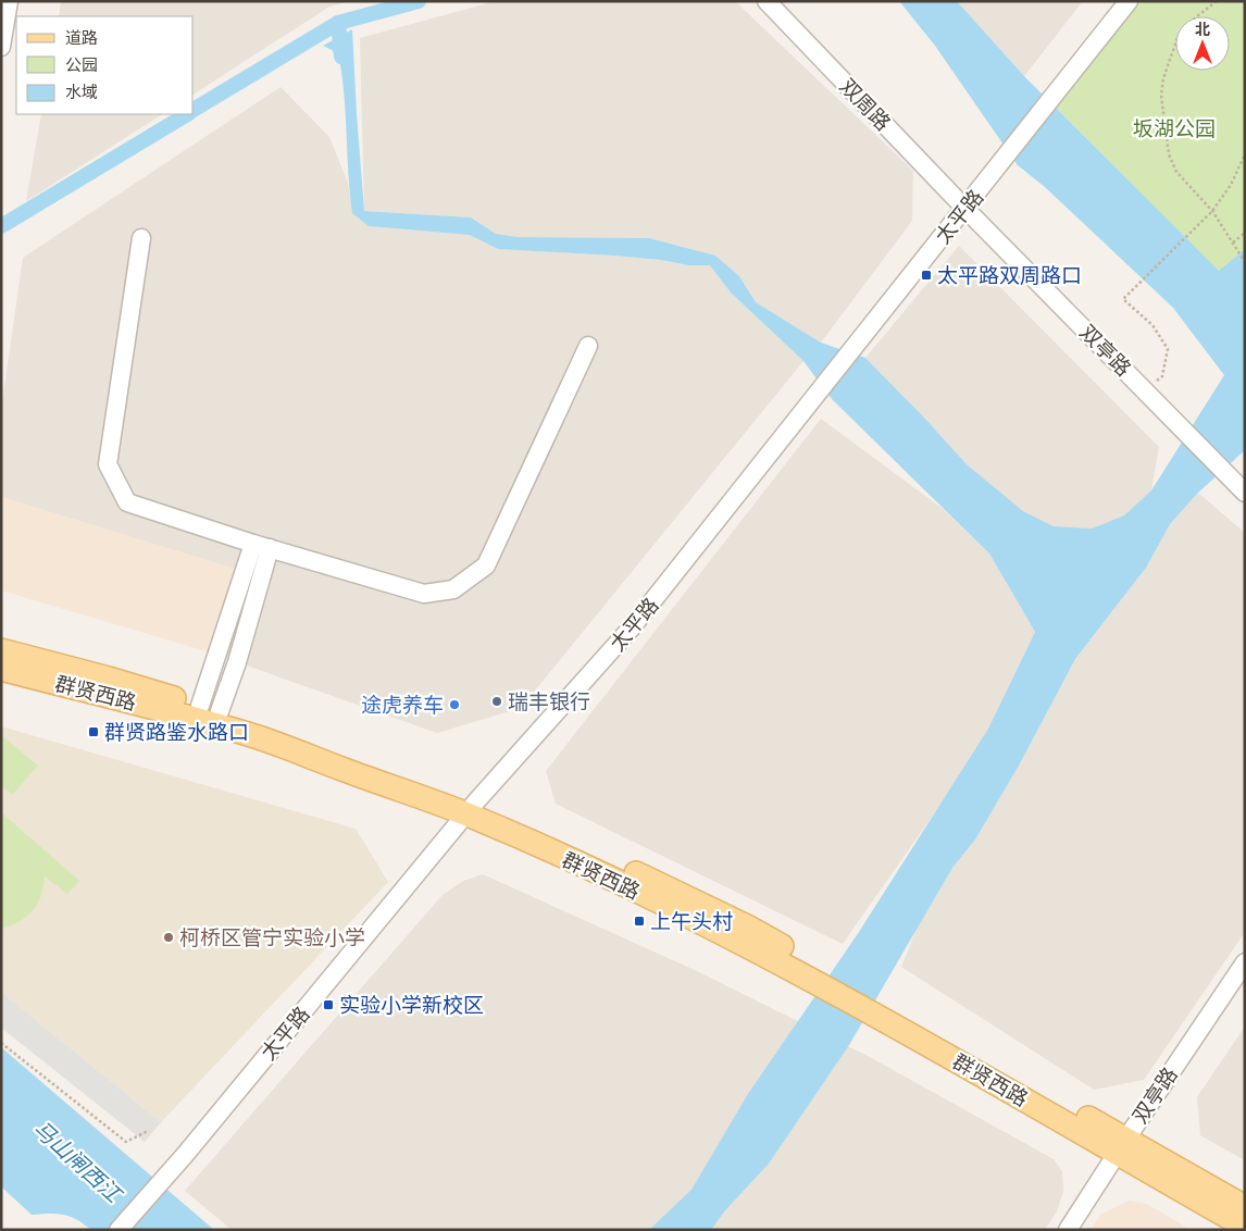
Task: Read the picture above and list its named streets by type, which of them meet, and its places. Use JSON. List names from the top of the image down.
{
  "streets": {
    "main road": ["群贤西路"],
    "street": ["双周路", "太平路", "双亭路"]
  },
  "crossings": [
    ["双周路", "太平路"],
    ["双周路", "双亭路"],
    ["太平路", "双亭路"],
    ["太平路", "群贤西路"],
    ["双亭路", "群贤西路"]
  ],
  "water": ["马山闸西江"],
  "parks": ["坂湖公园"],
  "places": {
    "transit": [
      "太平路双周路口",
      "群贤路鉴水路口",
      "上午头村",
      "实验小学新校区"
    ],
    "other": ["瑞丰银行", "途虎养车", "柯桥区管宁实验小学"]
  },
  "legend": ["道路", "公园", "水域"],
  "north": "top"
}
